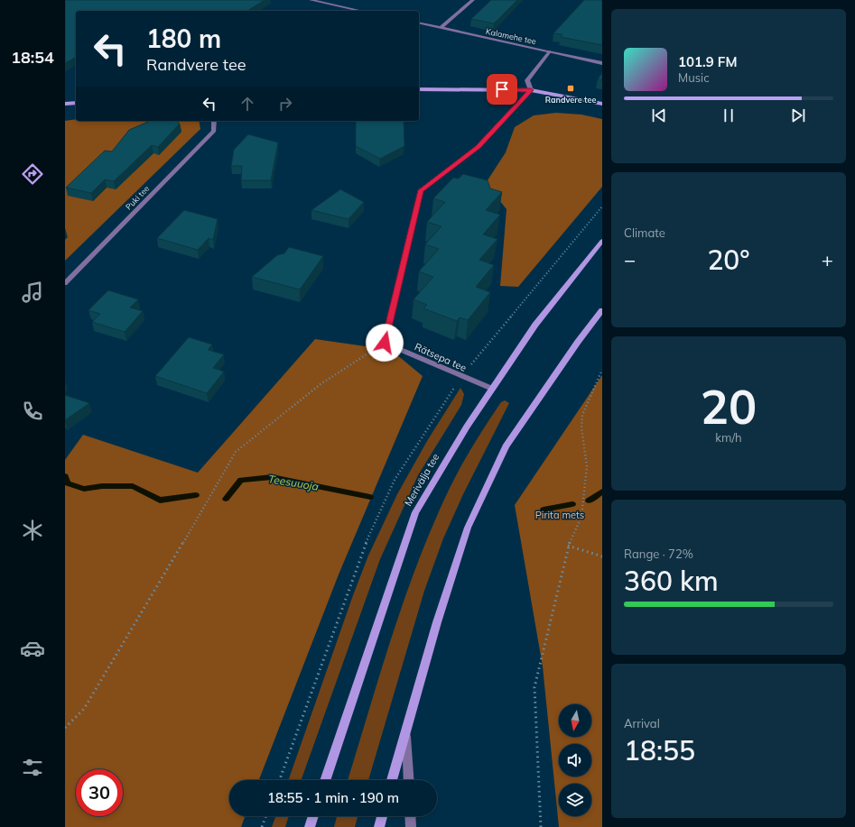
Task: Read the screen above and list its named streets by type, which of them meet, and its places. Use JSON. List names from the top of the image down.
{
  "streets": {
    "main road": ["Merivälja tee"],
    "street": ["Kalamehe tee", "Puki tee", "Rätsepa tee"]
  },
  "crossings": [
    ["Rätsepa tee", "Merivälja tee"]
  ],
  "water": ["Teesuuoja"],
  "parks": ["Pirita mets"],
  "places": {
    "transit": ["Randvere tee"]
  },
  "north": "bottom",
  "page": {
    "tabs": "18:54",
    "turn": ["180 m", "Randvere tee"],
    "song": ["101.9 FM", "Music"],
    "tile": [
      "Climate",
      ["20", "km/h"],
      ["Range · 72%", "360 km"],
      ["Arrival", "18:55"]
    ],
    "heat": ["−", "20°", "+"],
    "limit": "30",
    "trip": "18:55 · 1 min · 190 m"
  }
}
